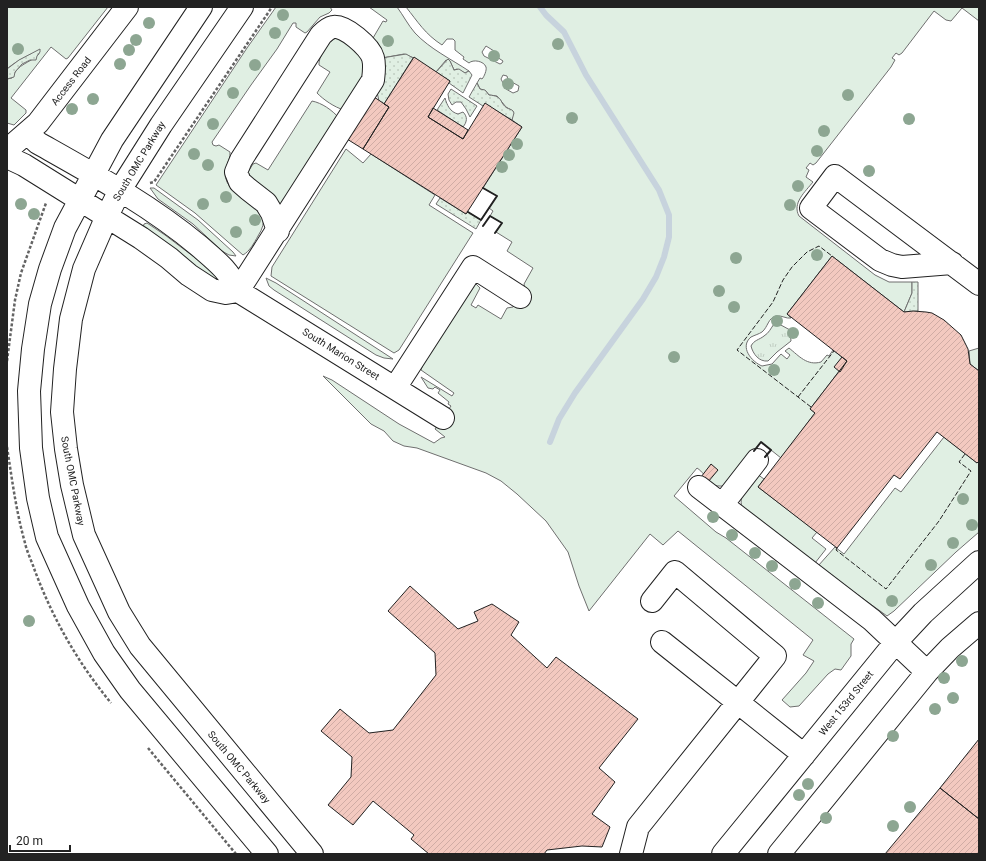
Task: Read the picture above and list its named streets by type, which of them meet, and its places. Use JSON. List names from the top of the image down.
{
  "streets": {
    "street": [
      "Access Road",
      "South OMC Parkway",
      "South Marion Street",
      "West 153rd Street"
    ]
  },
  "scale_bar": "20 m"
}
